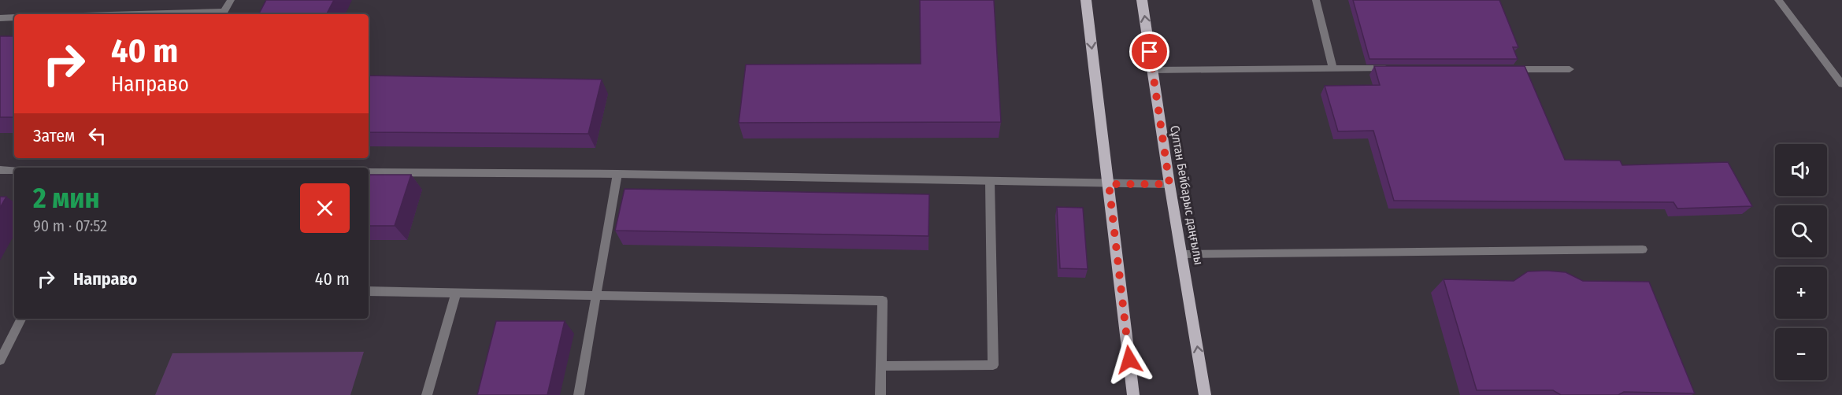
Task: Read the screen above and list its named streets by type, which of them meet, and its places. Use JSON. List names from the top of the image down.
{
  "streets": {
    "main road": ["Сұлтан Бейбарыс даңғылы"]
  },
  "page": {
    "turn": ["40 m", "Направо"],
    "then": "Затем",
    "map_buttons": ["+", "−"],
    "heading": ["2 мин", "90 m · 07:52"],
    "list": [
      {
        "name": "Направо",
        "value": "40 m"
      }
    ]
  }
}
